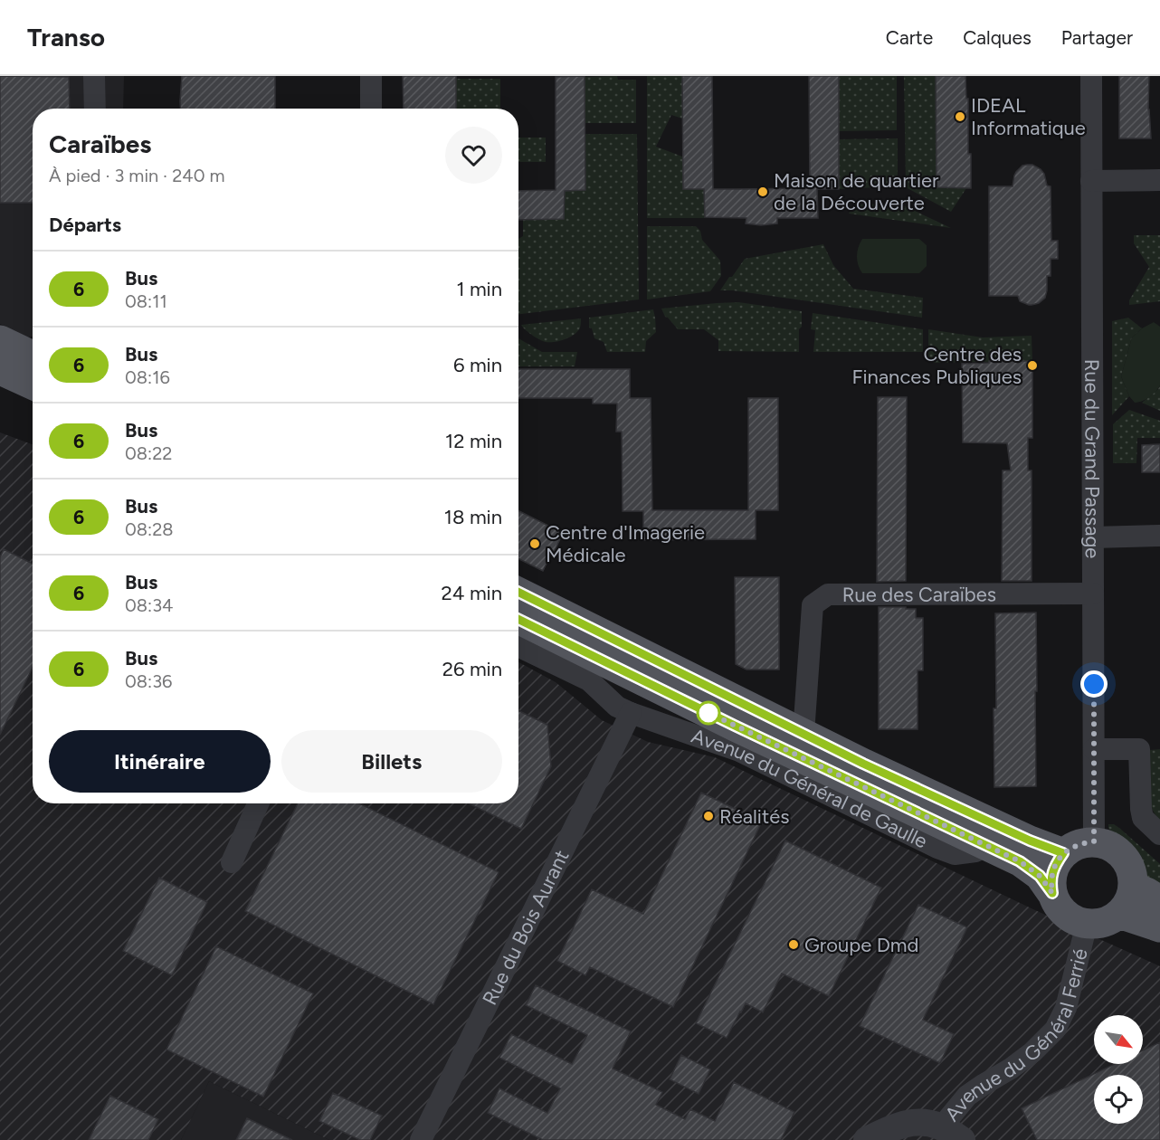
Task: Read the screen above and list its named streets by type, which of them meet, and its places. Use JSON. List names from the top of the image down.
{
  "streets": {
    "main road": ["Avenue du Général de Gaulle"],
    "street": [
      "Rue du Grand Passage",
      "Rue des Caraïbes",
      "Rue du Bois Aurant",
      "Avenue du Général Ferrié"
    ]
  },
  "crossings": [
    ["Rue du Grand Passage", "Rue des Caraïbes"],
    ["Rue du Grand Passage", "Avenue du Général de Gaulle"],
    ["Rue du Grand Passage", "Avenue du Général Ferrié"],
    ["Avenue du Général de Gaulle", "Rue du Bois Aurant"],
    ["Avenue du Général de Gaulle", "Avenue du Général Ferrié"]
  ],
  "places": [
    "IDEAL Informatique",
    "Maison de quartier de la Découverte",
    "Centre des Finances Publiques",
    "Centre d'Imagerie Médicale",
    "Réalités",
    "Groupe Dmd"
  ],
  "lines": ["bus line 6"],
  "north": "bottom right",
  "page": {
    "header": "Transo",
    "nav": ["Carte", "Calques", "Partager"],
    "heading": [
      ["Caraïbes", "À pied · 3 min · 240 m"],
      "Départs"
    ],
    "list": [
      {
        "mark": "6",
        "name": "Bus",
        "note": "08:11",
        "value": "1 min"
      },
      {
        "mark": "6",
        "name": "Bus",
        "note": "08:16",
        "value": "6 min"
      },
      {
        "mark": "6",
        "name": "Bus",
        "note": "08:22",
        "value": "12 min"
      },
      {
        "mark": "6",
        "name": "Bus",
        "note": "08:28",
        "value": "18 min"
      },
      {
        "mark": "6",
        "name": "Bus",
        "note": "08:34",
        "value": "24 min"
      },
      {
        "mark": "6",
        "name": "Bus",
        "note": "08:36",
        "value": "26 min"
      }
    ],
    "buttons": ["Itinéraire", "Billets"]
  }
}
